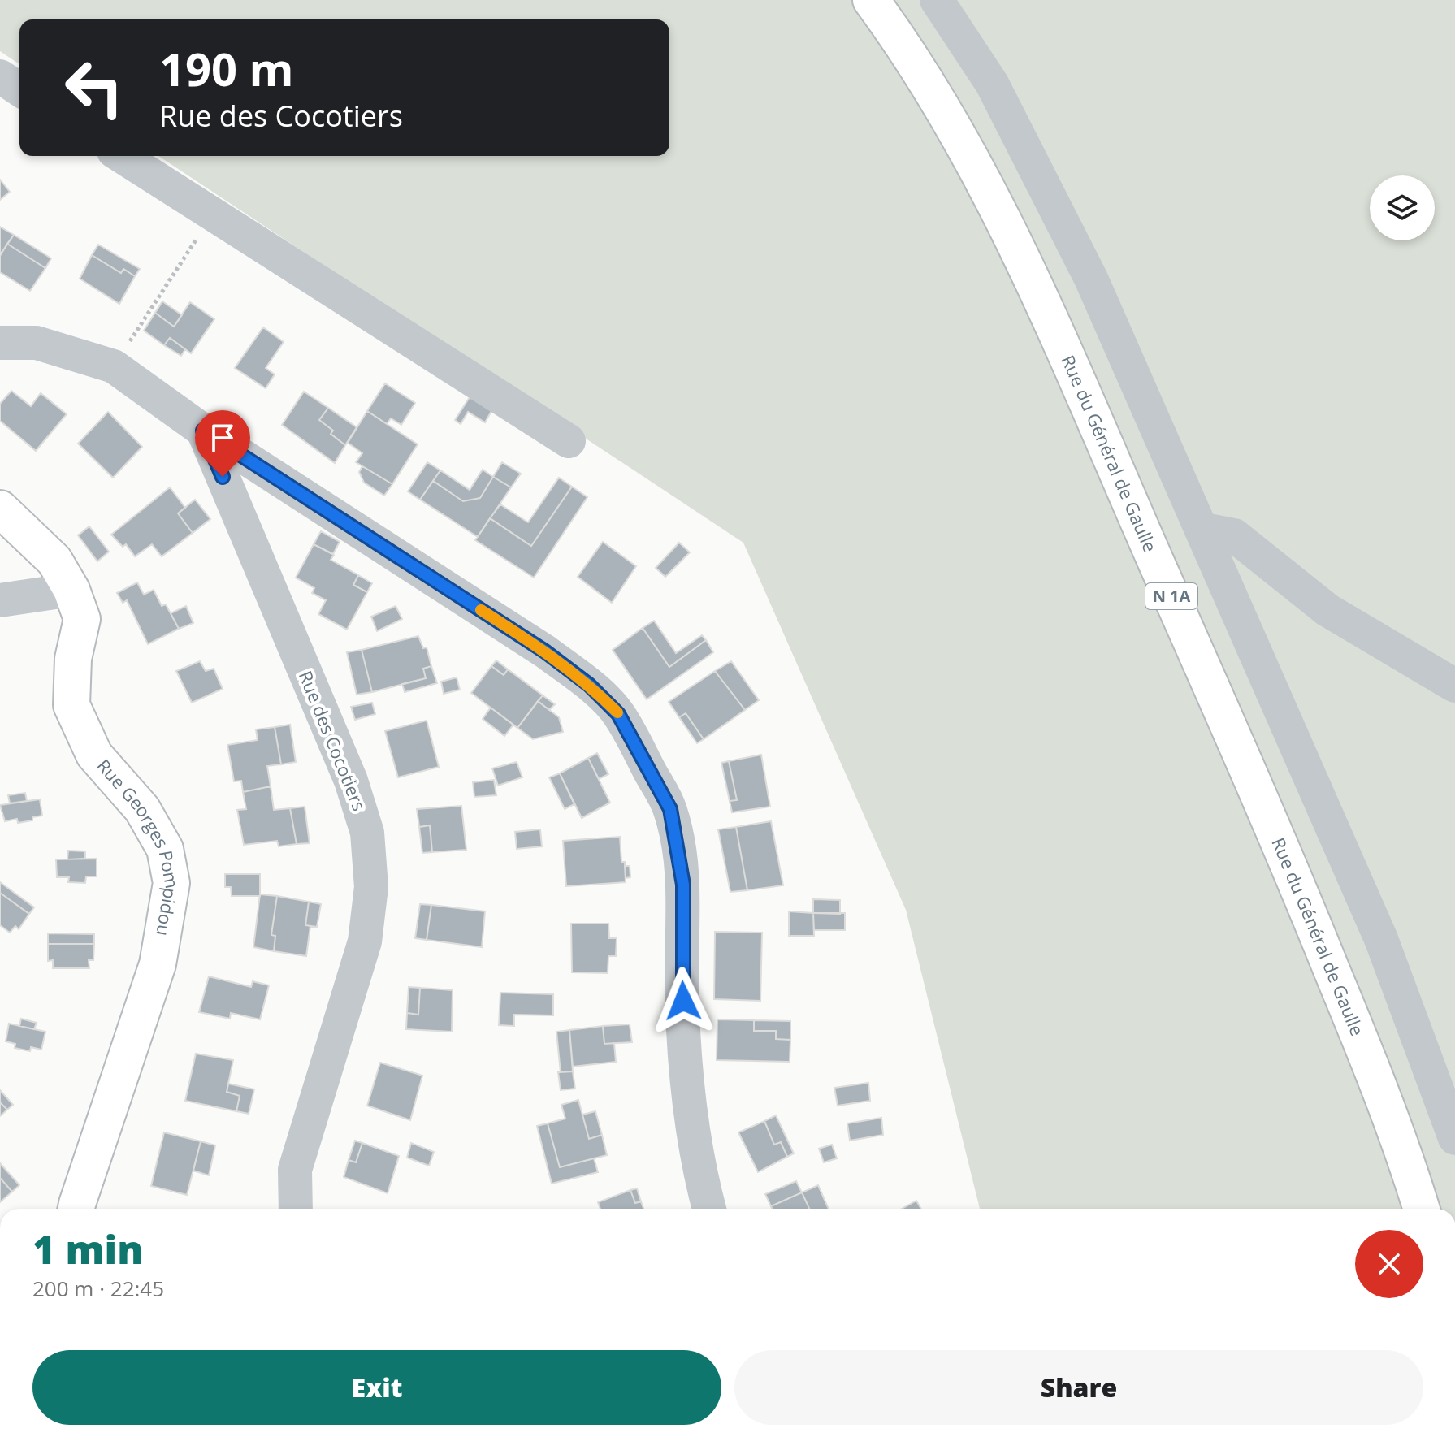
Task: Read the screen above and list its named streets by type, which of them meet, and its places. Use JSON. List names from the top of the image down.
{
  "streets": {
    "main road": ["Rue du Général de Gaulle", "N 1A", "Rue Georges Pompidou"],
    "street": ["Rue des Cocotiers"]
  },
  "page": {
    "turn": ["190 m", "Rue des Cocotiers"],
    "heading": ["1 min", "200 m · 22:45"],
    "buttons": ["Exit", "Share"]
  }
}
